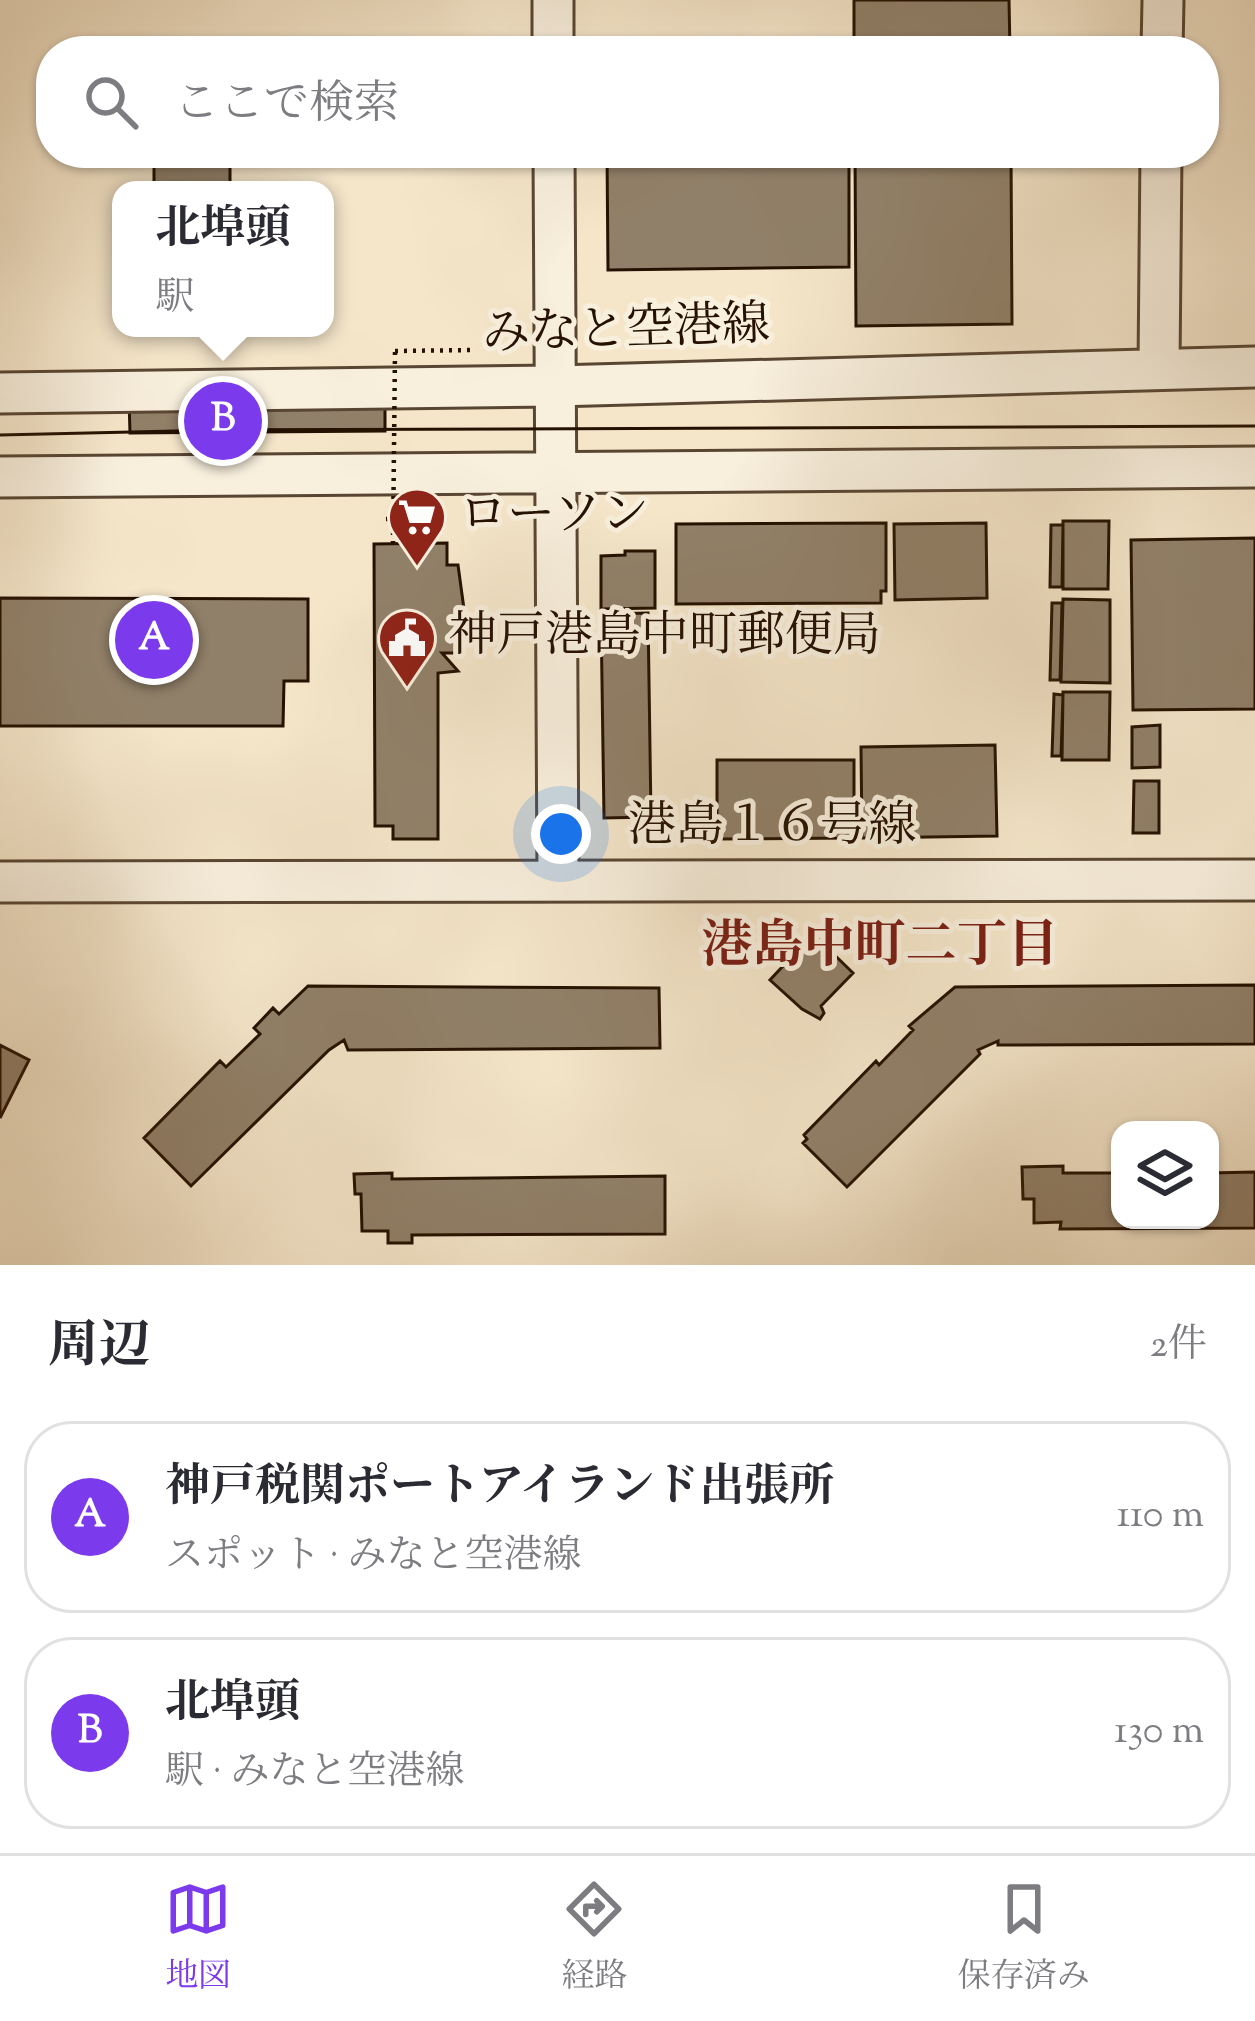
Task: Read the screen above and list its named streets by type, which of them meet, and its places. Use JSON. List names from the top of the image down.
{
  "streets": {
    "street": ["みなと空港線", "港島１６号線"]
  },
  "districts": ["港島中町二丁目"],
  "places": {
    "supermarket": ["ローソン"],
    "public building": ["神戸港島中町郵便局"]
  },
  "page": {
    "search": "ここで検索",
    "popup": ["北埠頭", "駅"],
    "pins": ["B", "A"],
    "heading": ["周辺", "2件"],
    "list": [
      {
        "mark": "A",
        "name": "神戸税関ポートアイランド出張所",
        "note": "スポット · みなと空港線",
        "value": "110 m"
      },
      {
        "mark": "B",
        "name": "北埠頭",
        "note": "駅 · みなと空港線",
        "value": "130 m"
      }
    ],
    "nav": ["地図", "経路", "保存済み"]
  }
}
